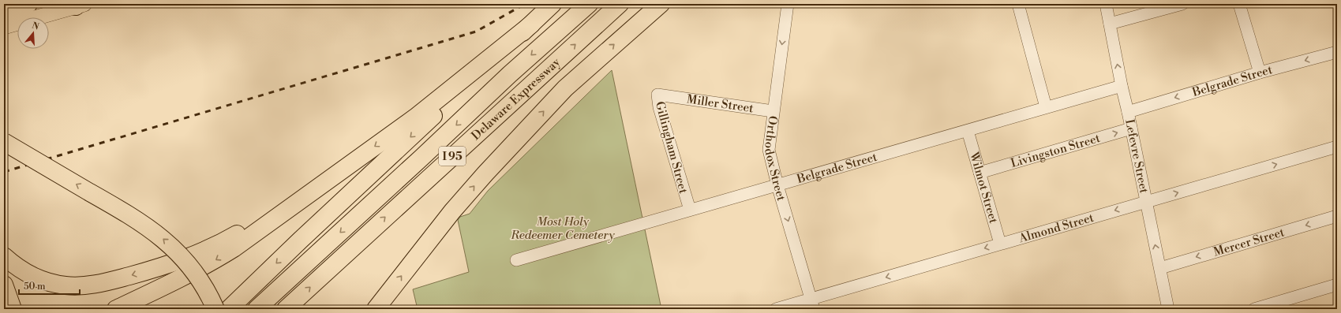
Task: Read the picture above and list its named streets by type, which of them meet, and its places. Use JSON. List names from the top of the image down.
{
  "streets": {
    "highway": ["Delaware Expressway", "I 95"],
    "street": [
      "Belgrade Street",
      "Miller Street",
      "Gillingham Street",
      "Livingston Street",
      "Lefevre Street",
      "Orthodox Street",
      "Wilmot Street",
      "Almond Street",
      "Mercer Street"
    ]
  },
  "crossings": [
    ["Belgrade Street", "Gillingham Street"],
    ["Belgrade Street", "Lefevre Street"],
    ["Belgrade Street", "Orthodox Street"],
    ["Belgrade Street", "Wilmot Street"],
    ["Miller Street", "Gillingham Street"],
    ["Miller Street", "Orthodox Street"],
    ["Livingston Street", "Lefevre Street"],
    ["Livingston Street", "Wilmot Street"],
    ["Lefevre Street", "Almond Street"],
    ["Lefevre Street", "Mercer Street"],
    ["Orthodox Street", "Almond Street"],
    ["Wilmot Street", "Almond Street"]
  ],
  "one_way": ["Livingston Street", "Orthodox Street"],
  "parks": ["Most Holy Redeemer Cemetery"],
  "scale_bar": "50 m",
  "north": "top"
}
